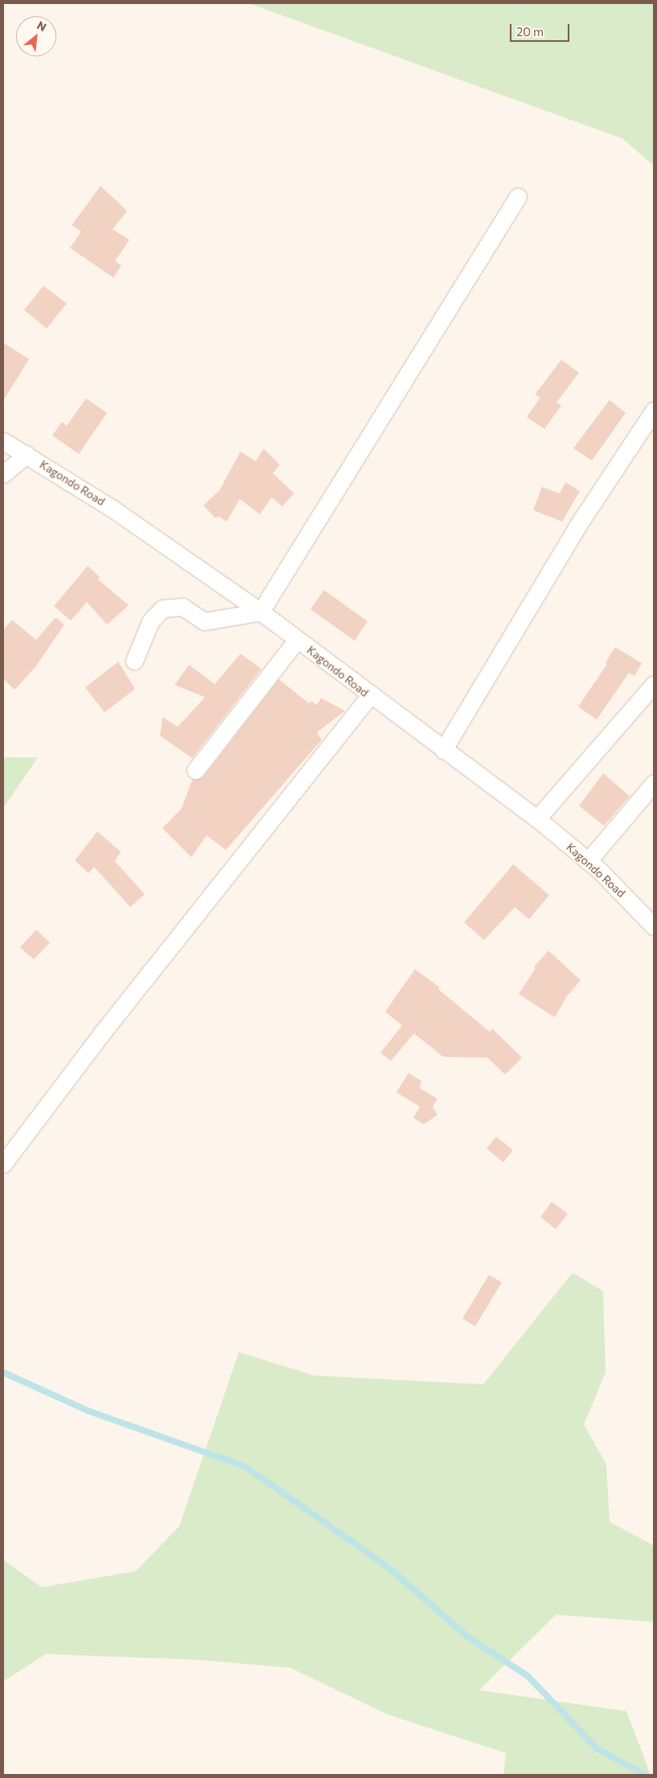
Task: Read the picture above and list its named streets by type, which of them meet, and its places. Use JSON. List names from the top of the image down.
{
  "streets": {
    "street": ["Kagondo Road"]
  },
  "scale_bar": "20 m",
  "north": "top right"
}
